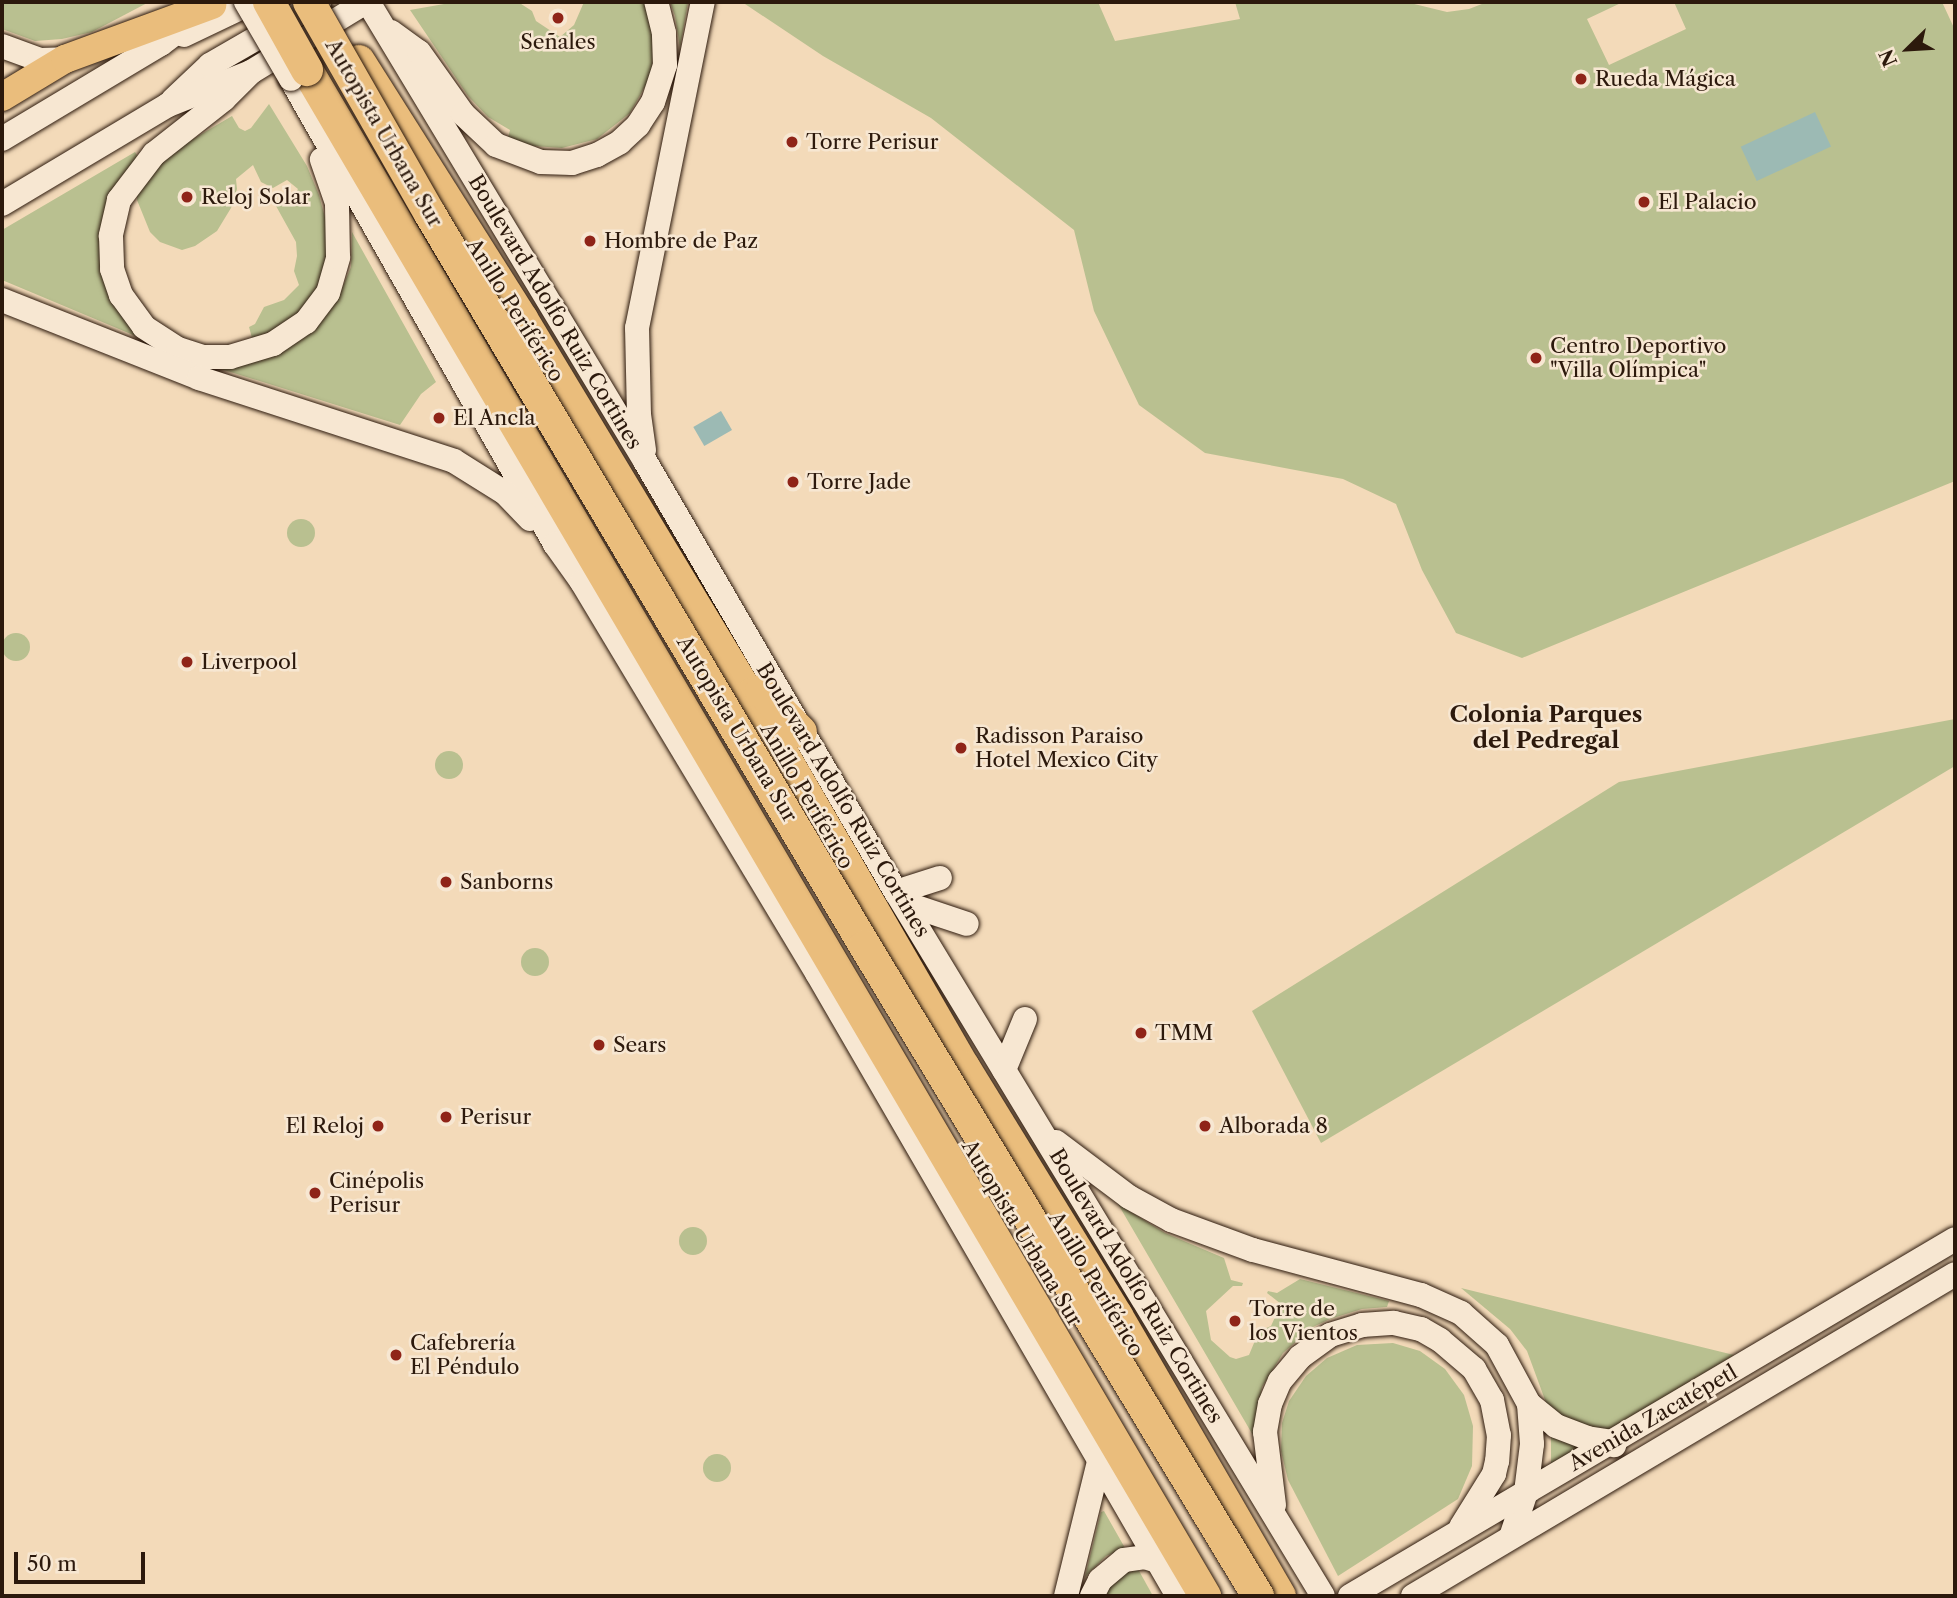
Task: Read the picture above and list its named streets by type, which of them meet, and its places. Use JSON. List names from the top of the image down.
{
  "streets": {
    "highway": ["Autopista Urbana Sur", "Anillo Periférico"],
    "main road": ["Boulevard Adolfo Ruiz Cortines", "Avenida Zacatépetl"]
  },
  "districts": ["Colonia Parques del Pedregal"],
  "places": [
    "Señales",
    "Rueda Mágica",
    "Torre Perisur",
    "Reloj Solar",
    "El Palacio",
    "Hombre de Paz",
    "Centro Deportivo \"Villa Olímpica\"",
    "El Ancla",
    "Torre Jade",
    "Liverpool",
    "Radisson Paraiso Hotel Mexico City",
    "Sanborns",
    "TMM",
    "Sears",
    "Perisur",
    "El Reloj",
    "Alborada 8",
    "Cinépolis Perisur",
    "Torre de los Vientos",
    "Cafebrería El Péndulo"
  ],
  "scale_bar": "50 m",
  "north": "bottom left"
}
